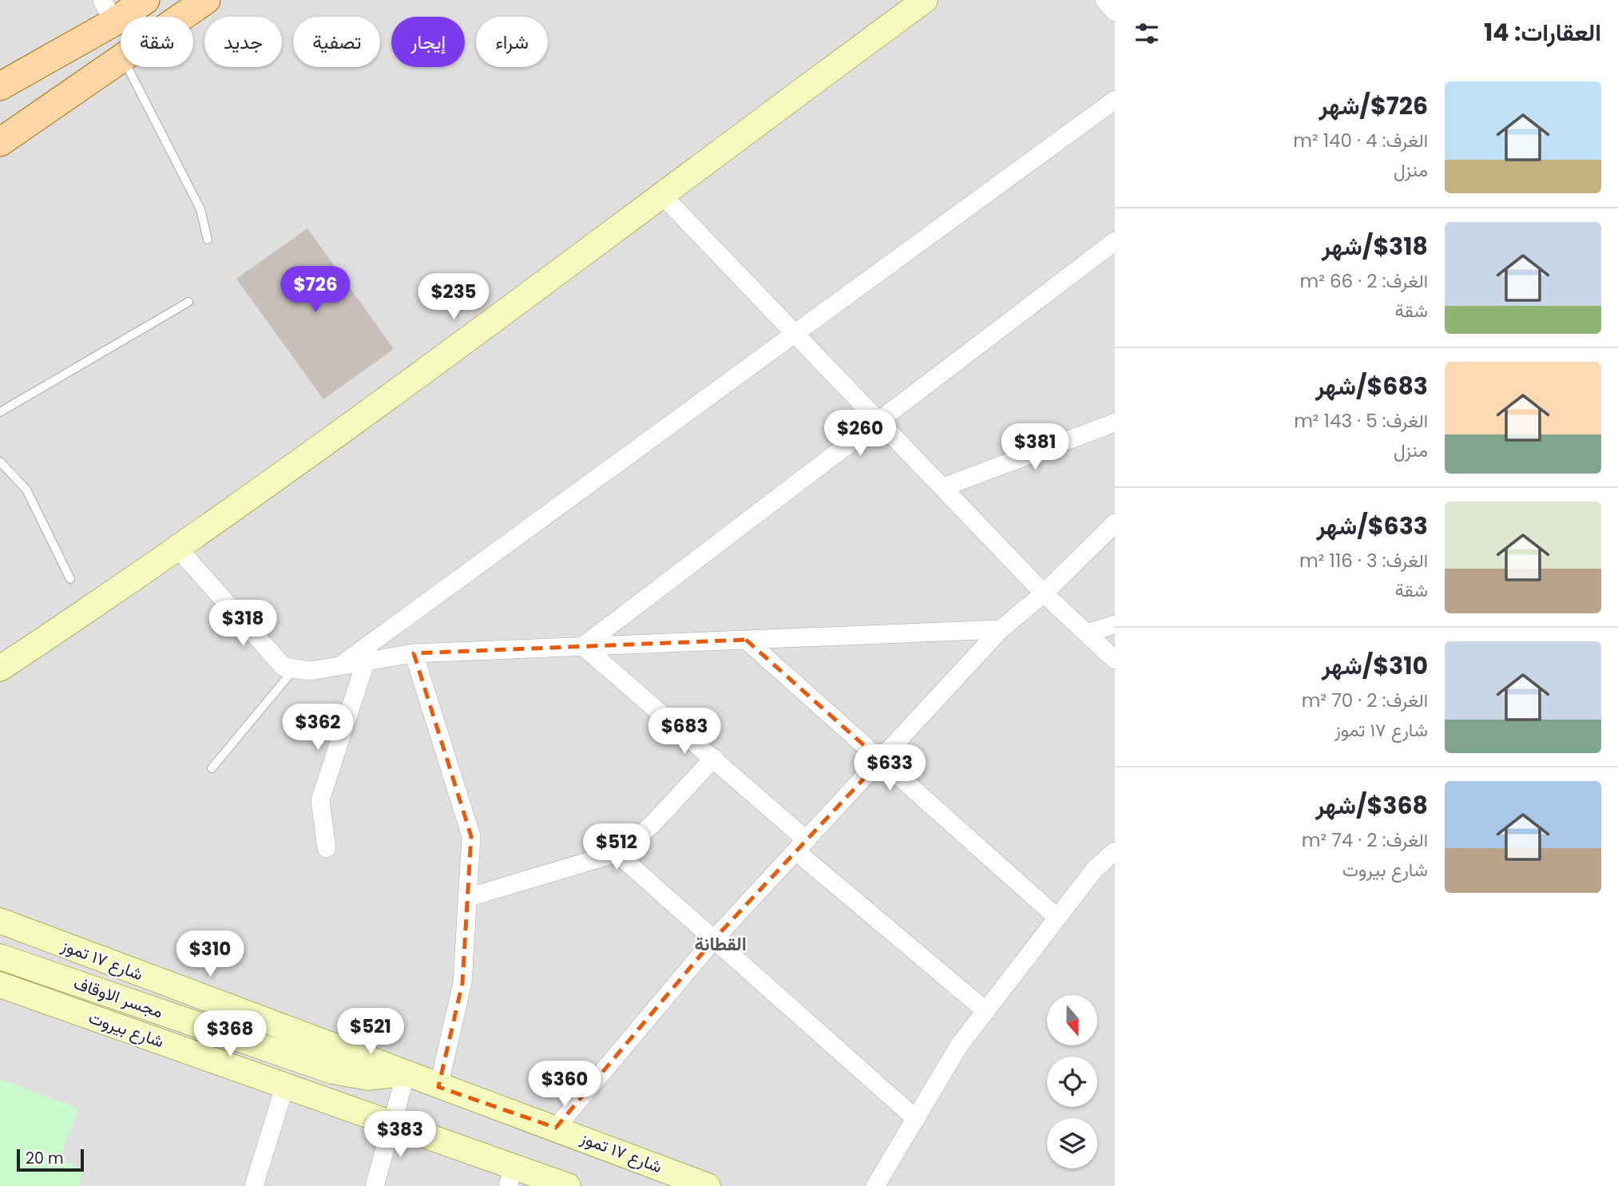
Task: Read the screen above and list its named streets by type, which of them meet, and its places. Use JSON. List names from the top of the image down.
{
  "streets": {
    "street": ["شارع ١٧ تموز", "مجسر الاوقاف", "شارع بيروت"]
  },
  "crossings": [
    ["شارع ١٧ تموز", "مجسر الاوقاف"],
    ["مجسر الاوقاف", "شارع بيروت"]
  ],
  "districts": ["القطانة"],
  "scale_bar": "20 m",
  "north": "bottom",
  "page": {
    "heading": "العقارات: 14",
    "chip": [
      "شراء",
      "إيجار",
      "تصفية",
      "جديد",
      "شقة"
    ],
    "list": [
      {
        "name": "$726/شهر",
        "note": "الغرف: 4 · 140 m² · منزل"
      },
      {
        "name": "$318/شهر",
        "note": "الغرف: 2 · 66 m² · شقة"
      },
      {
        "name": "$683/شهر",
        "note": "الغرف: 5 · 143 m² · منزل"
      },
      {
        "name": "$633/شهر",
        "note": "الغرف: 3 · 116 m² · شقة"
      },
      {
        "name": "$310/شهر",
        "note": "الغرف: 2 · 70 m² · شارع ١٧ تموز"
      },
      {
        "name": "$368/شهر",
        "note": "الغرف: 2 · 74 m² · شارع بيروت"
      }
    ],
    "price": [
      "$726",
      "$235",
      "$260",
      "$381",
      "$318",
      "$362",
      "$683",
      "$633",
      "$512",
      "$310",
      "$521",
      "$368",
      "$360",
      "$383"
    ],
    "scale": "20 m"
  }
}
